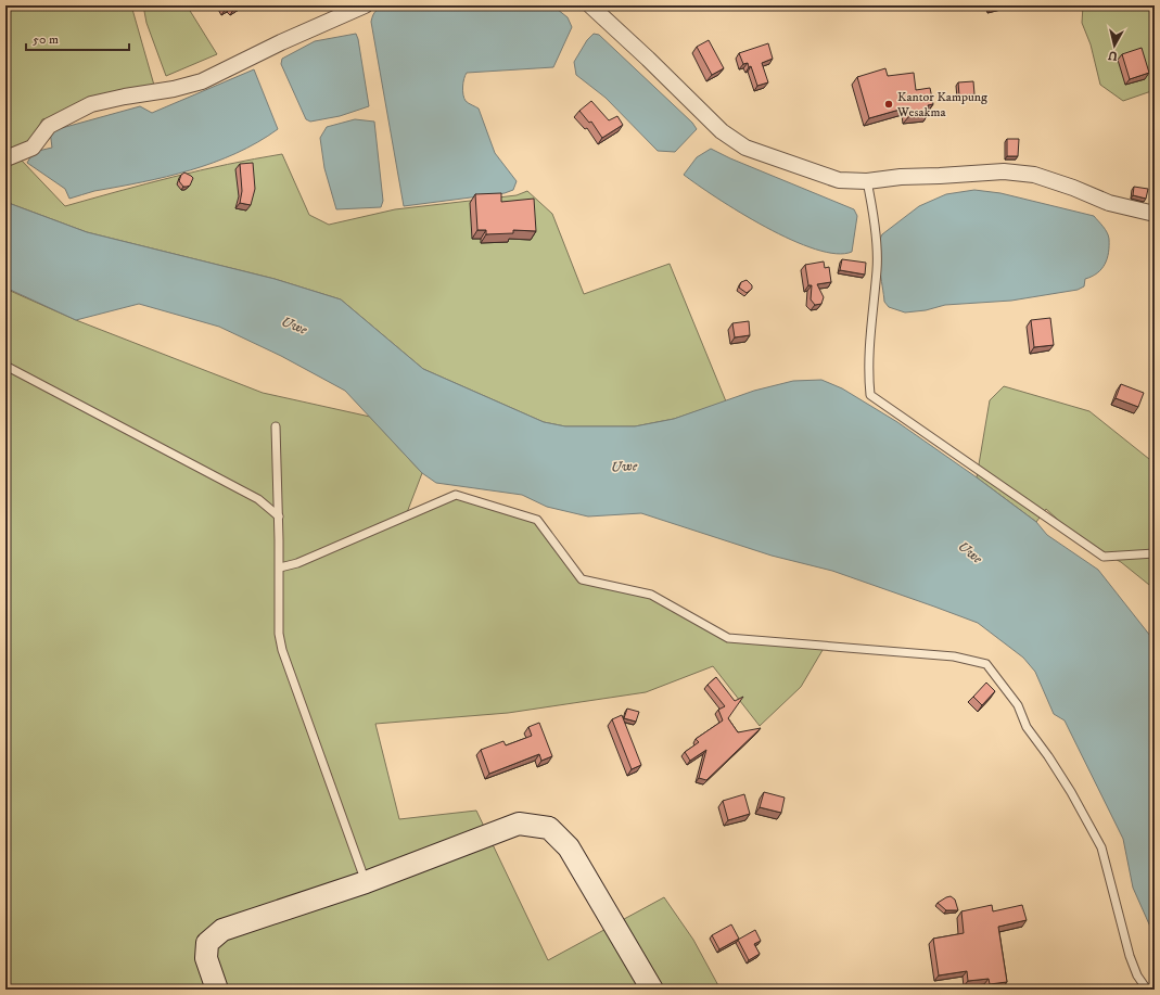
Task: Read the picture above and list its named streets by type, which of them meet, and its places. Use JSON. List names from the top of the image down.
{
  "water": ["Uwe"],
  "places": ["Kantor Kampung Wesakma"],
  "scale_bar": "50 m",
  "north": "bottom"
}
